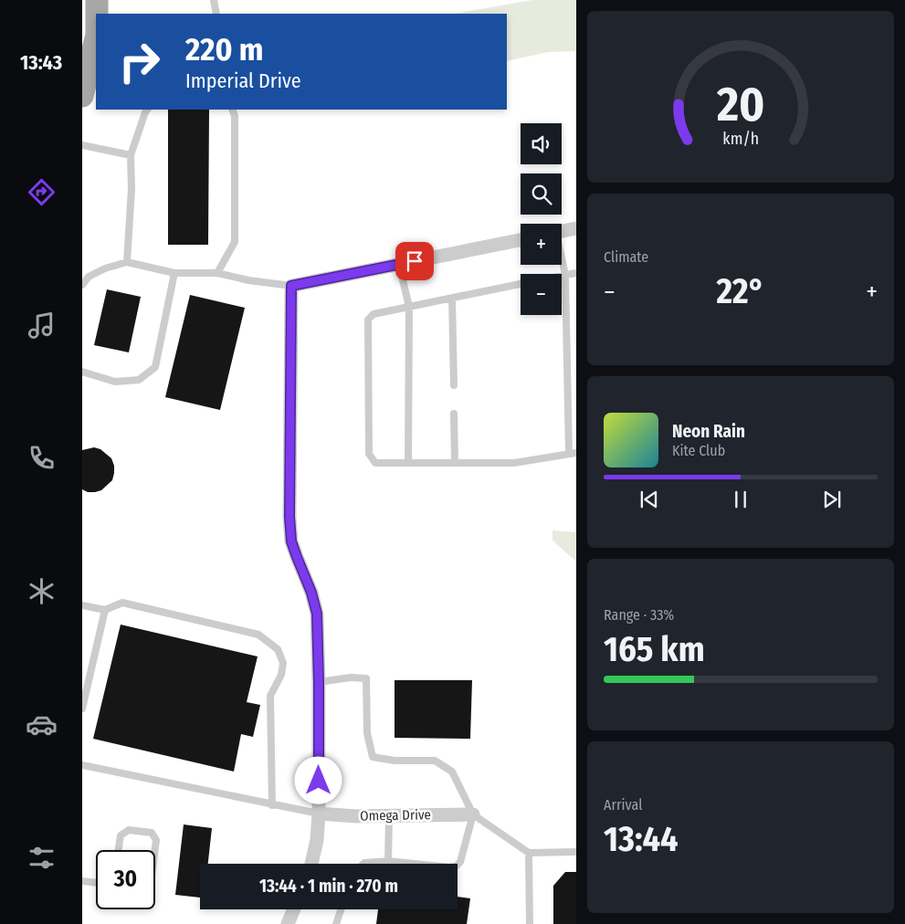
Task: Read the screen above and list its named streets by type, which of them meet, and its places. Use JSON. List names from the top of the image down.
{
  "streets": {
    "street": ["Omega Drive"]
  },
  "page": {
    "tabs": "13:43",
    "turn": ["220 m", "Imperial Drive"],
    "map_buttons": ["+", "−"],
    "tile": [
      "Climate",
      ["Range · 33%", "165 km"],
      ["Arrival", "13:44"]
    ],
    "heat": ["−", "22°", "+"],
    "song": ["Neon Rain", "Kite Club"],
    "limit": "30",
    "trip": "13:44 · 1 min · 270 m",
    "gauge": ["20", "km/h"]
  }
}
